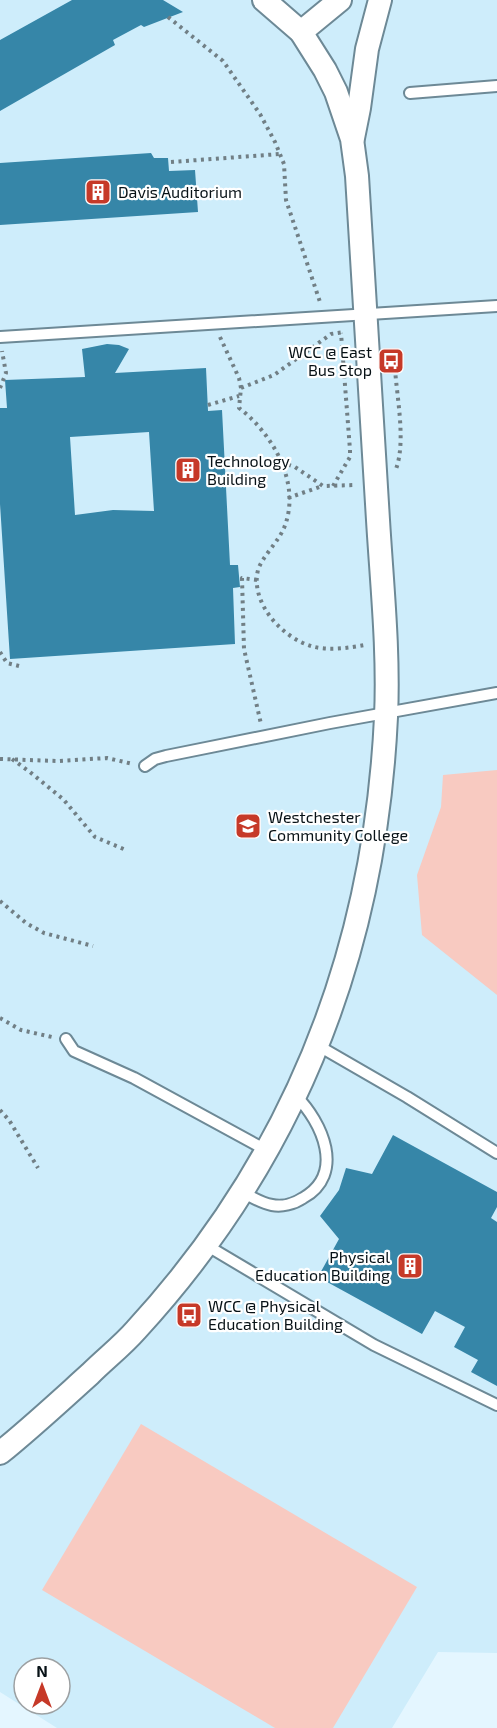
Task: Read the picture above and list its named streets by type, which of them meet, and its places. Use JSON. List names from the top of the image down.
{
  "places": {
    "building": ["Davis Auditorium", "Technology Building", "Physical Education Building"],
    "bus stop": ["WCC @ East Bus Stop", "WCC @ Physical Education Building"],
    "school or university": ["Westchester Community College"]
  },
  "north": "top"
}
